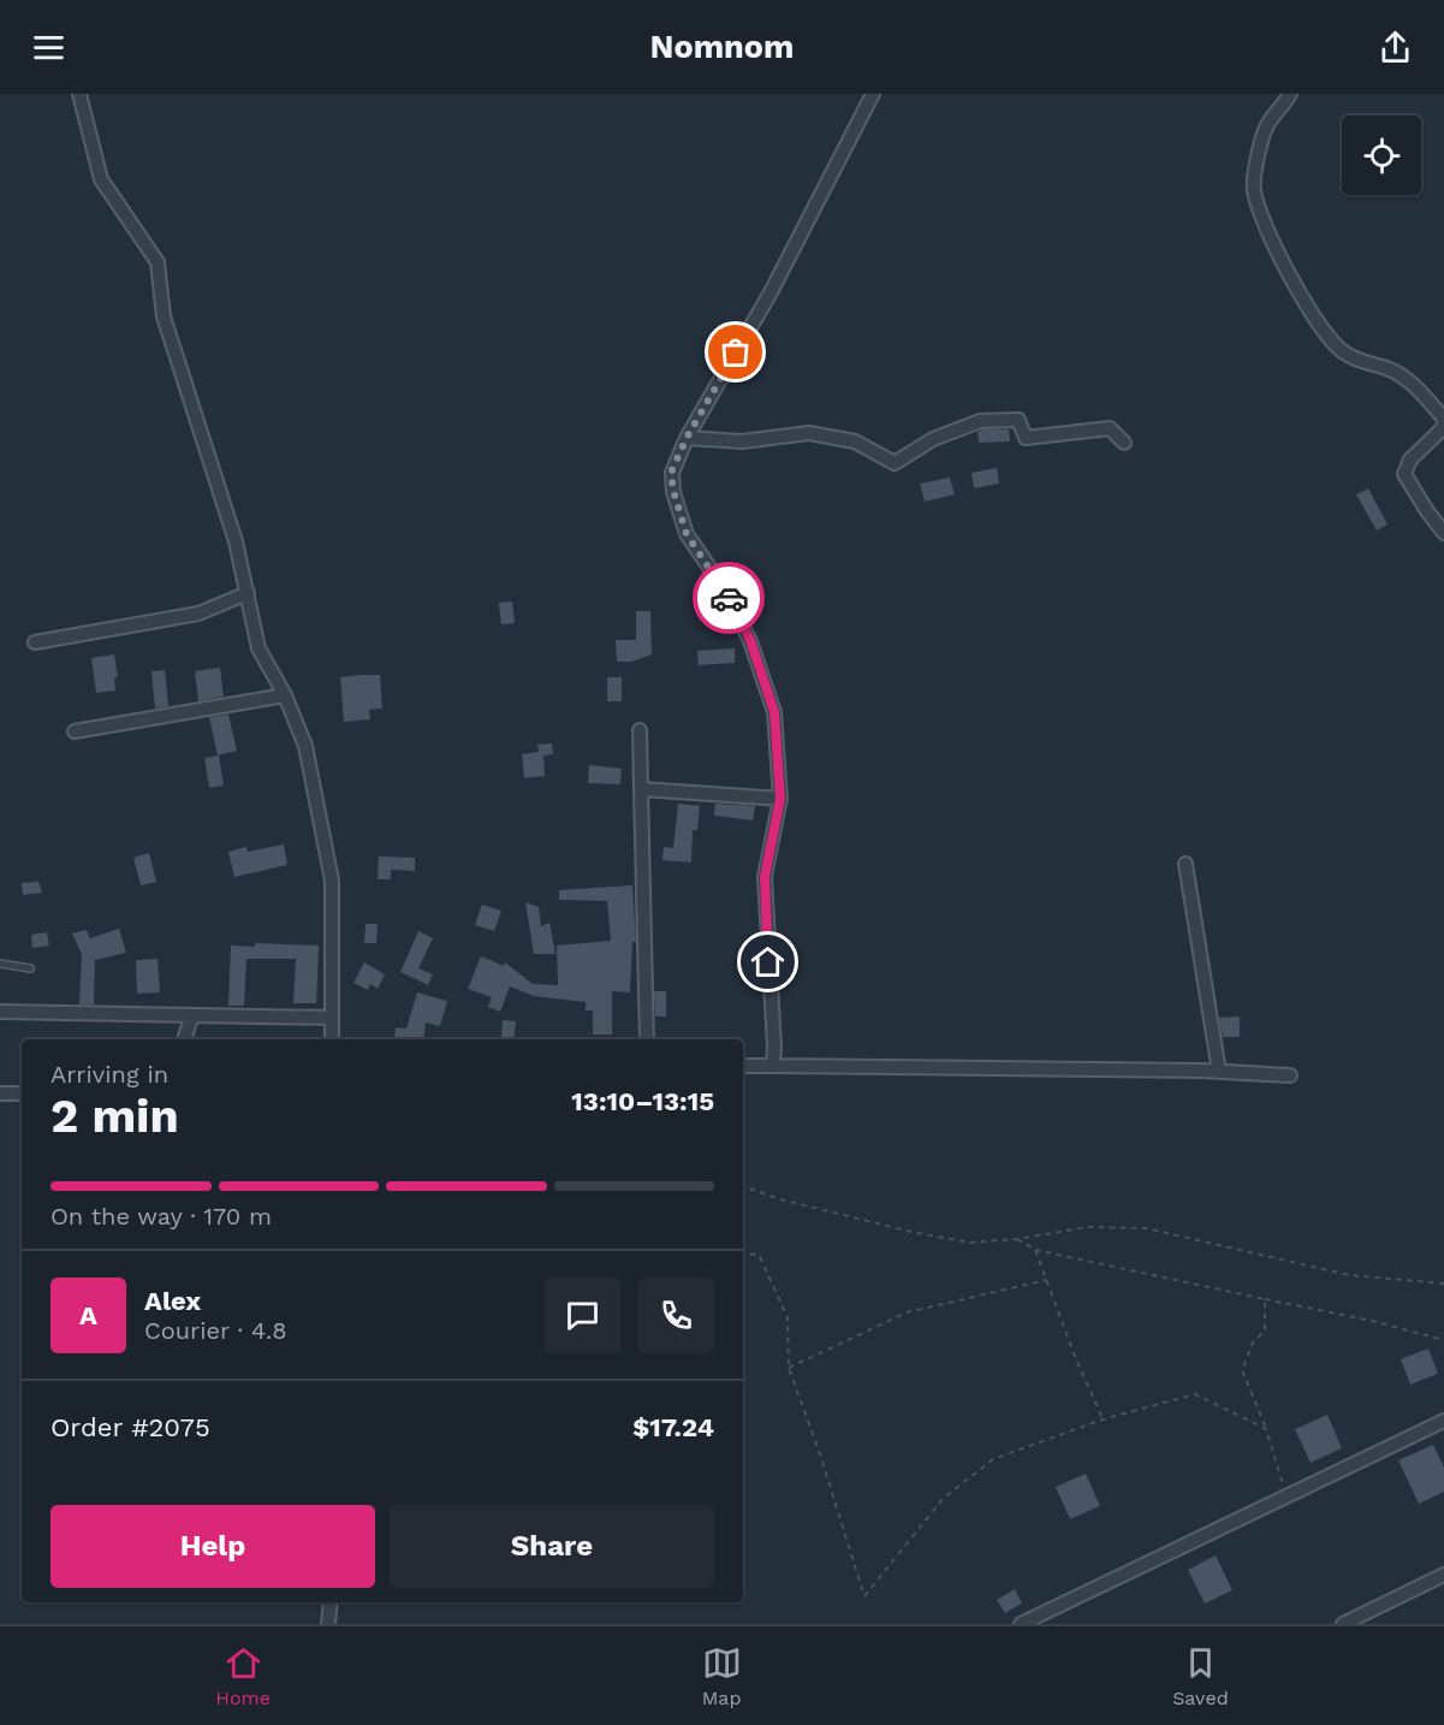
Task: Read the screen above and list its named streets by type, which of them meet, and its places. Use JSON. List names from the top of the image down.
{
  "page": {
    "header": "Nomnom",
    "heading": ["2 min", "Arriving in", "13:10–13:15"],
    "panel": [
      "Alex",
      "Courier · 4.8",
      "Order #2075",
      "$17.24"
    ],
    "bar": "On the way · 170 m",
    "round": "A",
    "buttons": ["Help", "Share"],
    "tabs": ["Home", "Map", "Saved"]
  }
}
